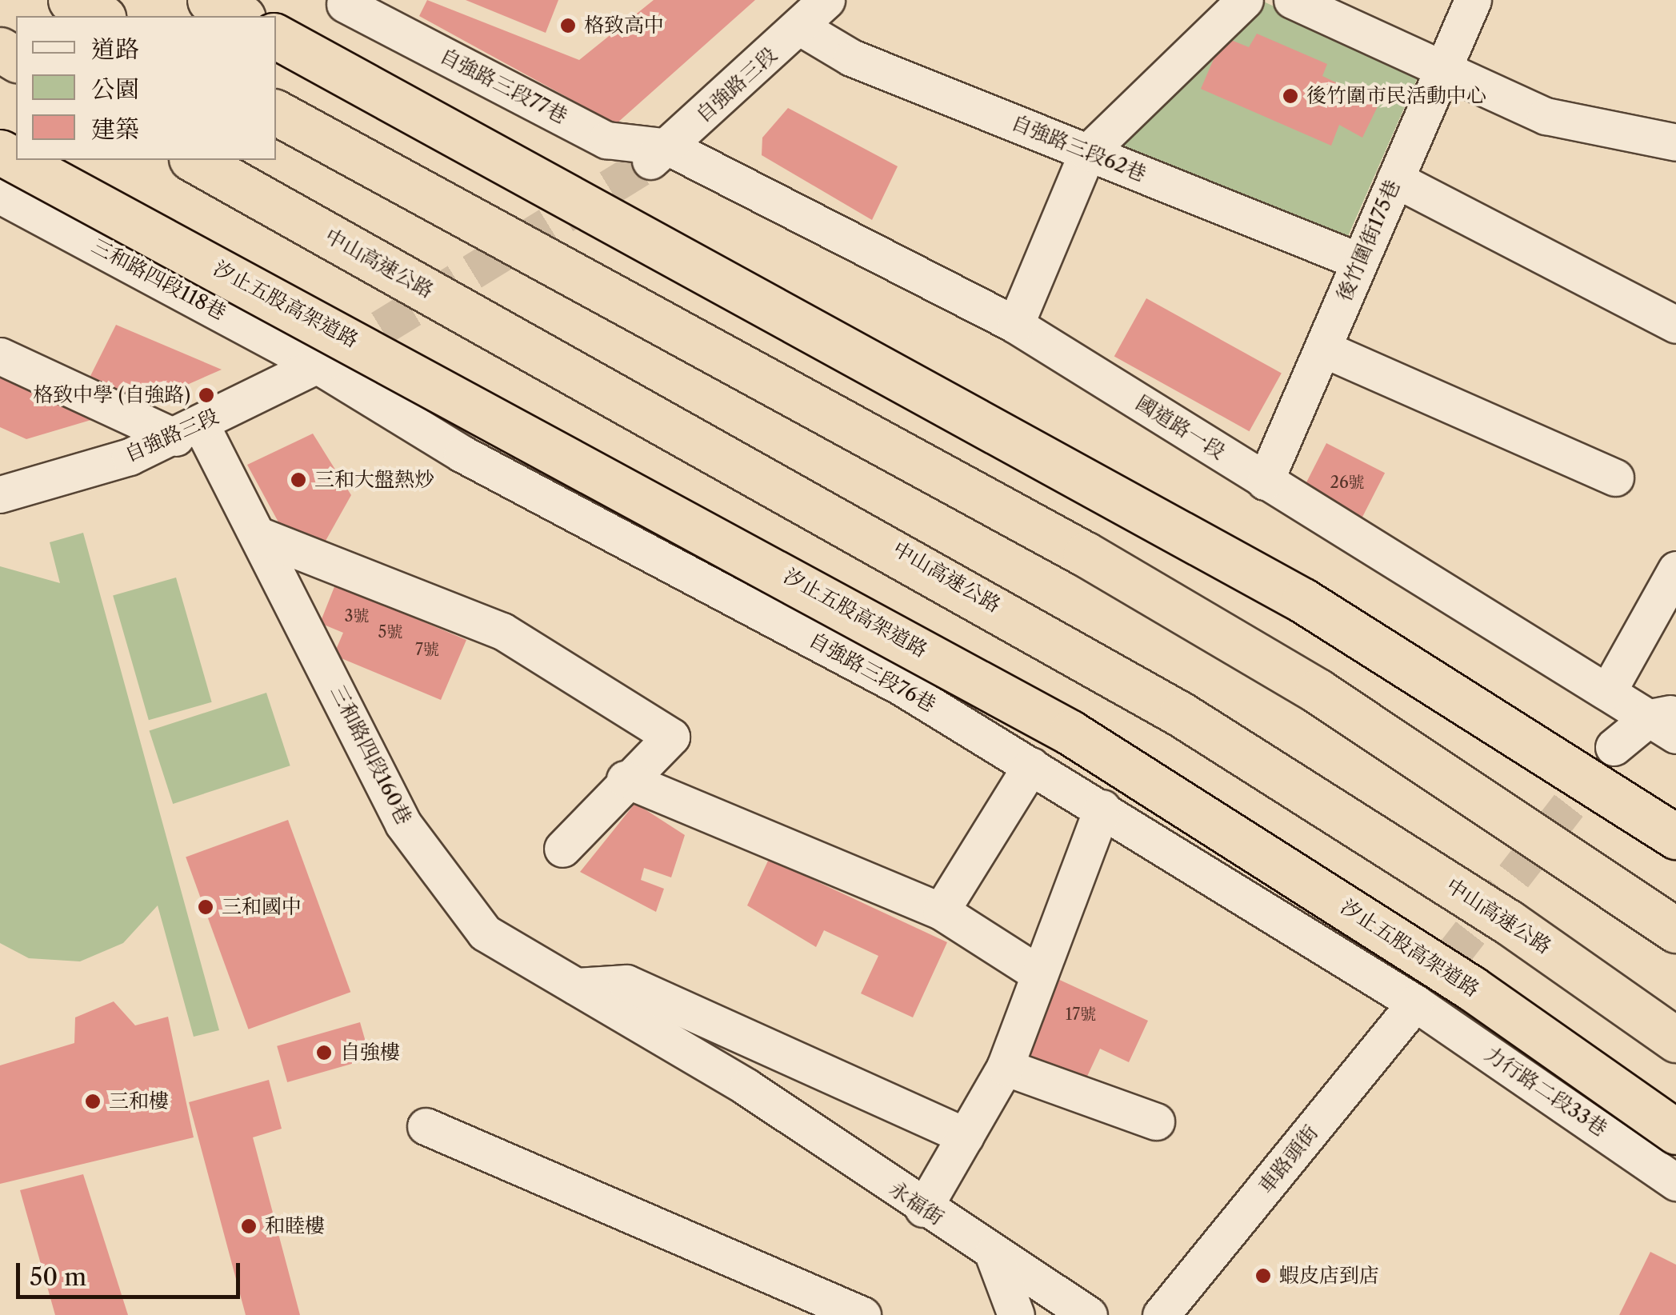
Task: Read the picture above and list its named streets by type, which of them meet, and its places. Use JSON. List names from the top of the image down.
{
  "streets": {
    "highway": ["中山高速公路", "汐止五股高架道路"],
    "street": [
      "自強路三段",
      "自強路三段77巷",
      "自強路三段62巷",
      "後竹圍街175巷",
      "三和路四段118巷",
      "國道路一段",
      "自強路三段76巷",
      "三和路四段160巷",
      "力行路二段33巷",
      "車路頭街",
      "永福街"
    ]
  },
  "crossings": [
    ["自強路三段", "自強路三段77巷"],
    ["自強路三段", "自強路三段62巷"],
    ["自強路三段", "三和路四段118巷"],
    ["自強路三段", "國道路一段"],
    ["自強路三段", "自強路三段76巷"],
    ["自強路三段", "三和路四段160巷"],
    ["自強路三段77巷", "國道路一段"],
    ["自強路三段62巷", "後竹圍街175巷"],
    ["後竹圍街175巷", "國道路一段"],
    ["三和路四段118巷", "自強路三段76巷"],
    ["自強路三段76巷", "力行路二段33巷"],
    ["自強路三段76巷", "車路頭街"],
    ["三和路四段160巷", "永福街"],
    ["力行路二段33巷", "車路頭街"]
  ],
  "places": [
    "格致高中",
    "後竹圍市民活動中心",
    "格致中學 (自強路)",
    "三和大盤熱炒",
    "三和國中",
    "自強樓",
    "三和樓",
    "和睦樓",
    "蝦皮店到店"
  ],
  "house_numbers": [
    "26號",
    "3號",
    "5號",
    "7號",
    "17號"
  ],
  "legend": ["道路", "公園", "建築"],
  "scale_bar": "50 m"
}
